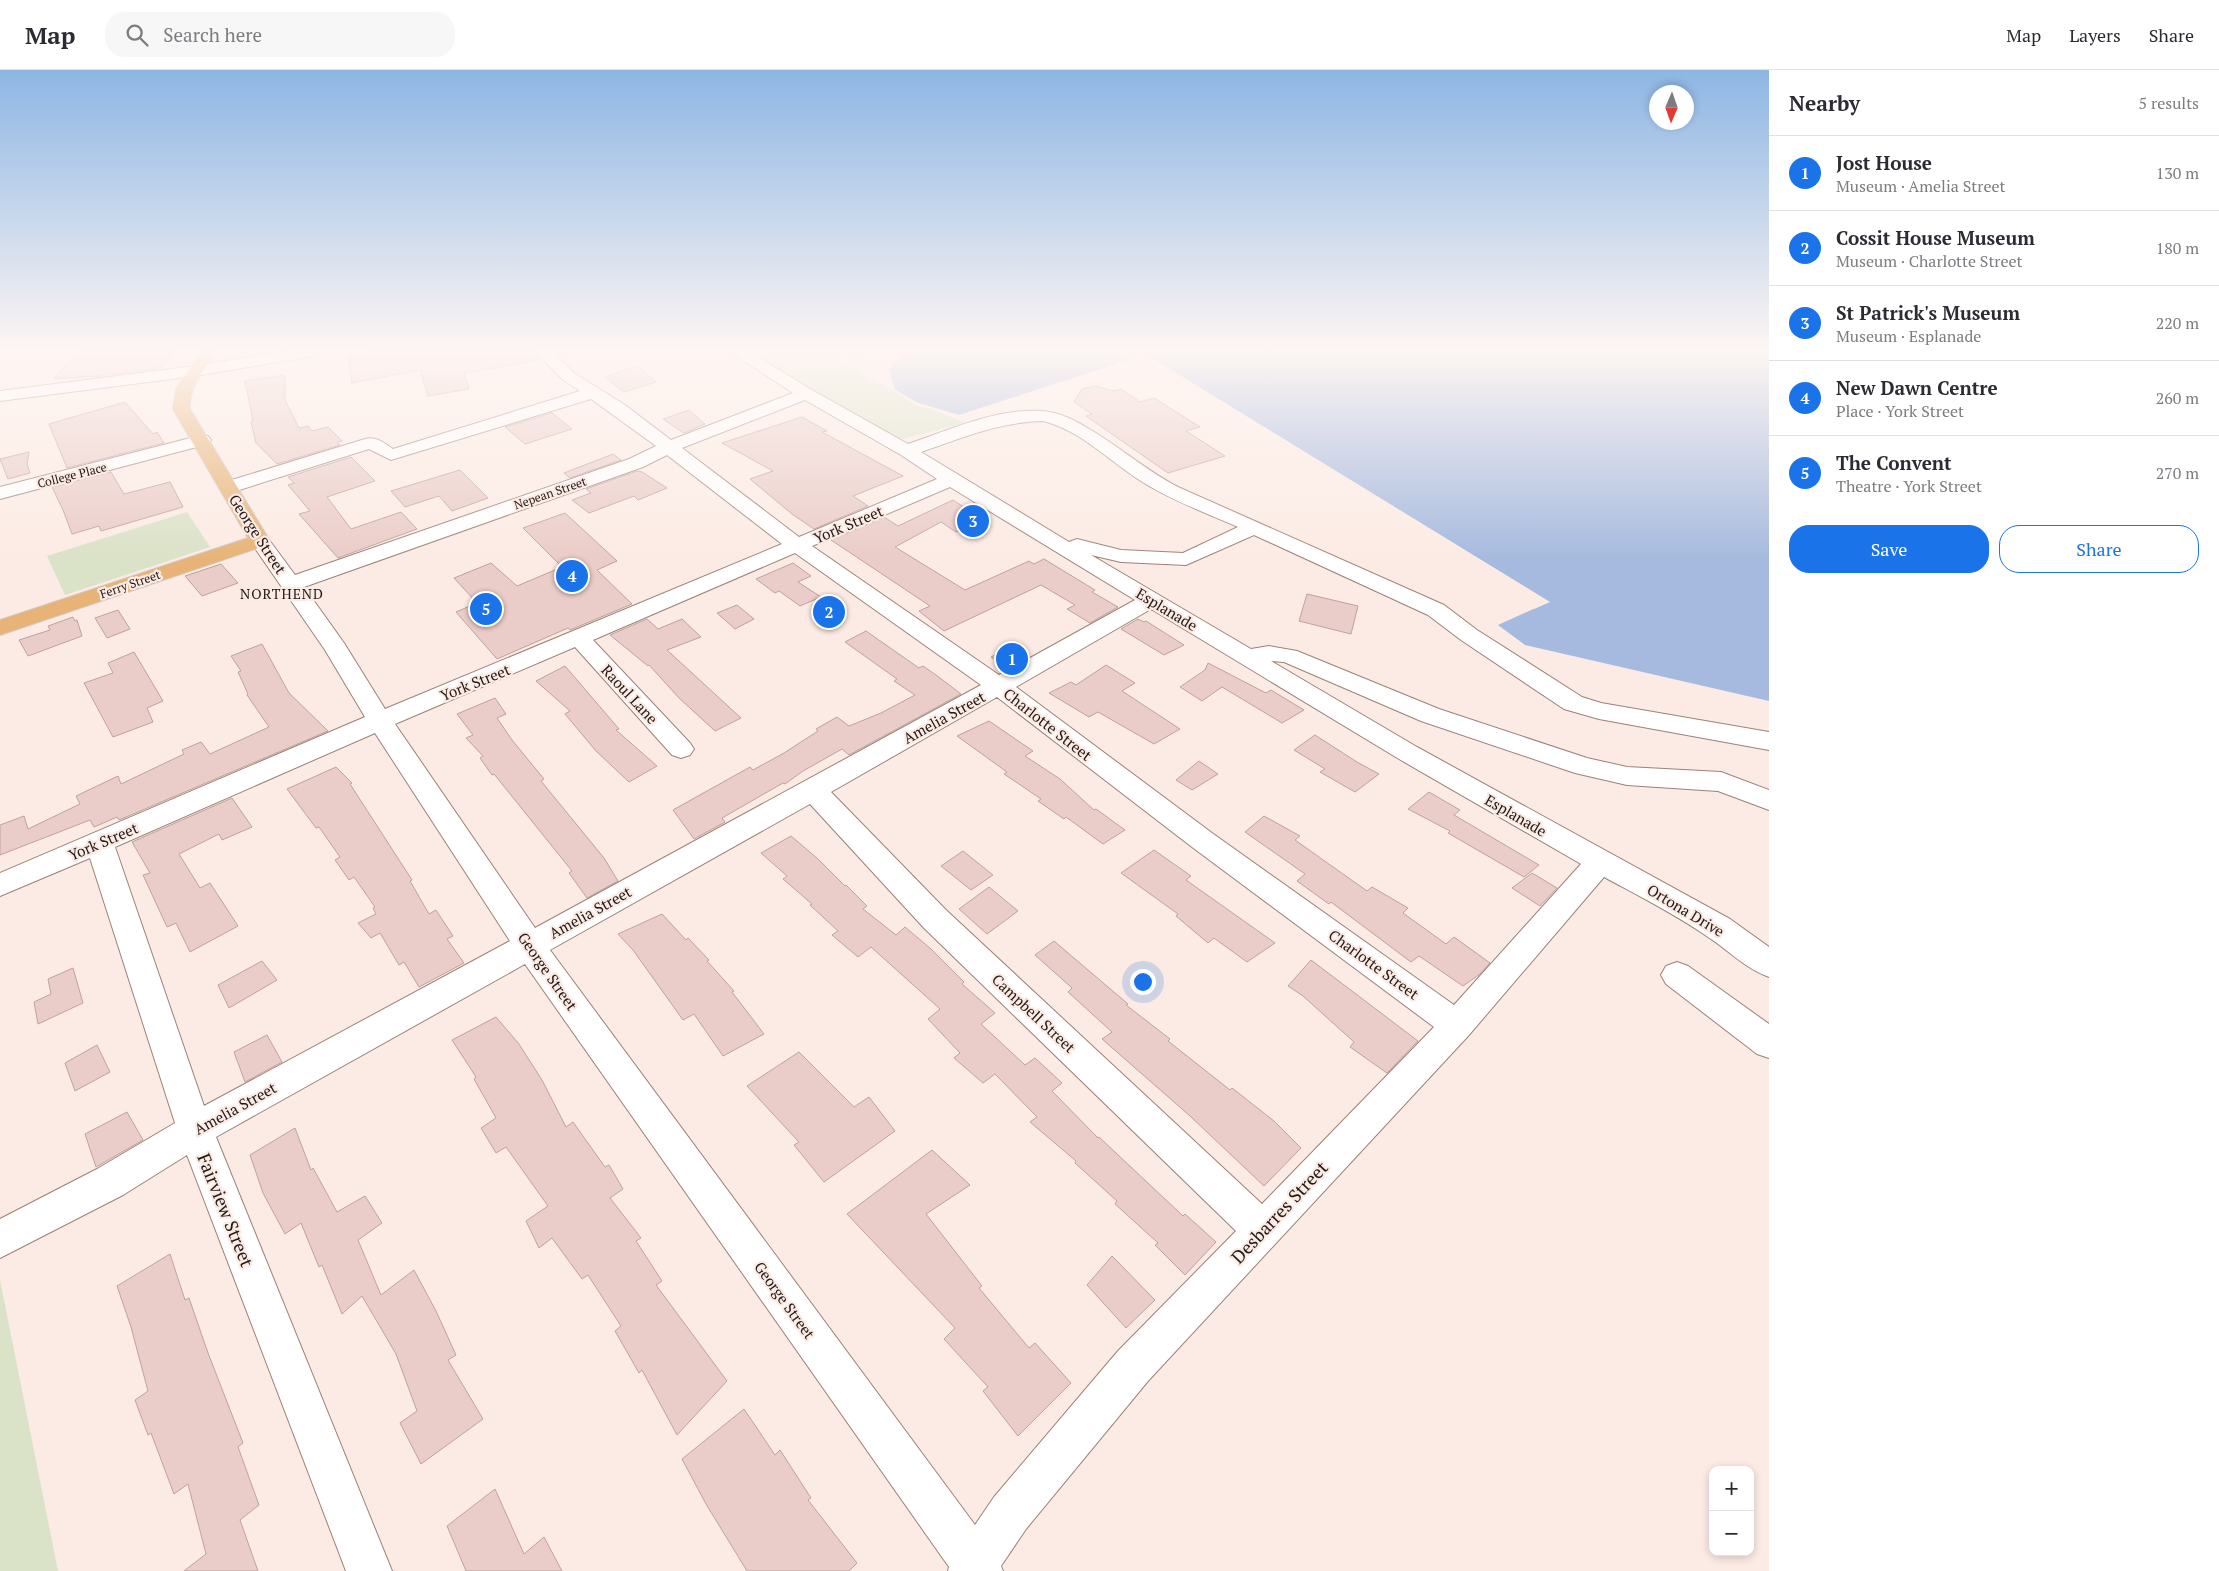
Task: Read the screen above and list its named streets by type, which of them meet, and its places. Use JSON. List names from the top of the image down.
{
  "streets": {
    "main road": ["George Street", "Ferry Street"],
    "street": [
      "College Place",
      "Nepean Street",
      "York Street",
      "Esplanade",
      "Raoul Lane",
      "Amelia Street",
      "Charlotte Street",
      "Ortona Drive",
      "Campbell Street",
      "Fairview Street",
      "Desbarres Street"
    ]
  },
  "crossings": [
    ["College Place", "George Street"],
    ["Nepean Street", "George Street"],
    ["Nepean Street", "Charlotte Street"],
    ["York Street", "George Street"],
    ["York Street", "Esplanade"],
    ["York Street", "Raoul Lane"],
    ["York Street", "Charlotte Street"],
    ["York Street", "Fairview Street"],
    ["George Street", "Ferry Street"],
    ["George Street", "Amelia Street"],
    ["George Street", "Desbarres Street"],
    ["Esplanade", "Amelia Street"],
    ["Esplanade", "Ortona Drive"],
    ["Esplanade", "Desbarres Street"],
    ["Amelia Street", "Charlotte Street"],
    ["Amelia Street", "Campbell Street"],
    ["Amelia Street", "Fairview Street"],
    ["Charlotte Street", "Desbarres Street"],
    ["Ortona Drive", "Desbarres Street"],
    ["Campbell Street", "Desbarres Street"]
  ],
  "districts": ["NORTHEND"],
  "north": "bottom",
  "page": {
    "header": "Map",
    "search": "Search here",
    "nav": ["Map", "Layers", "Share"],
    "heading": ["Nearby", "5 results"],
    "list": [
      {
        "mark": "1",
        "name": "Jost House",
        "note": "Museum · Amelia Street",
        "value": "130 m"
      },
      {
        "mark": "2",
        "name": "Cossit House Museum",
        "note": "Museum · Charlotte Street",
        "value": "180 m"
      },
      {
        "mark": "3",
        "name": "St Patrick's Museum",
        "note": "Museum · Esplanade",
        "value": "220 m"
      },
      {
        "mark": "4",
        "name": "New Dawn Centre",
        "note": "Place · York Street",
        "value": "260 m"
      },
      {
        "mark": "5",
        "name": "The Convent",
        "note": "Theatre · York Street",
        "value": "270 m"
      }
    ],
    "pins": [
      "3",
      "4",
      "5",
      "2",
      "1"
    ],
    "buttons": ["Save", "Share"],
    "map_buttons": ["+", "−"]
  }
}
